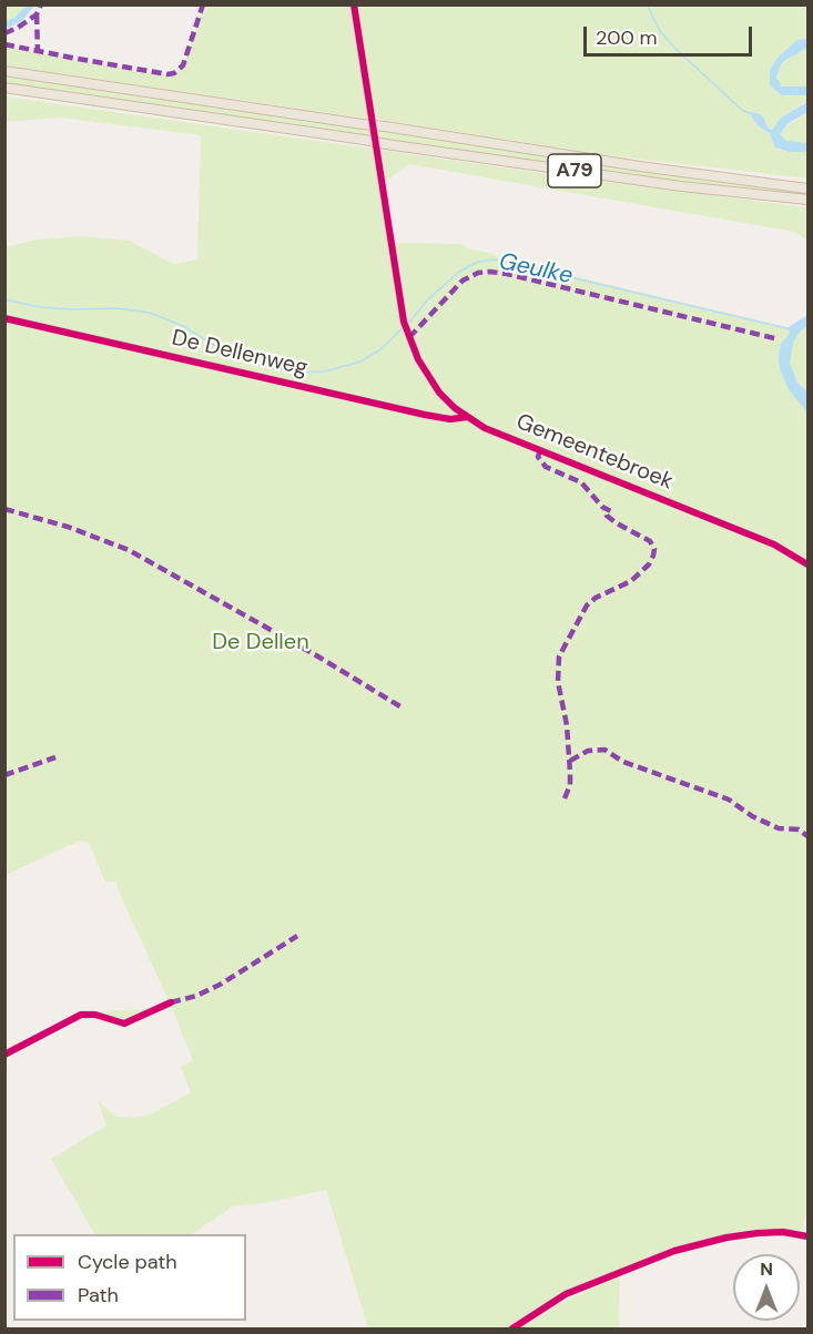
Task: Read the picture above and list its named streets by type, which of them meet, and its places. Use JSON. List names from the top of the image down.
{
  "streets": {
    "highway": ["A79"],
    "street": ["De Dellenweg", "Gemeentebroek"]
  },
  "crossings": [
    ["De Dellenweg", "Gemeentebroek"]
  ],
  "water": ["Geulke"],
  "parks": ["De Dellen"],
  "legend": ["Cycle path", "Path"],
  "scale_bar": "200 m",
  "north": "top"
}
